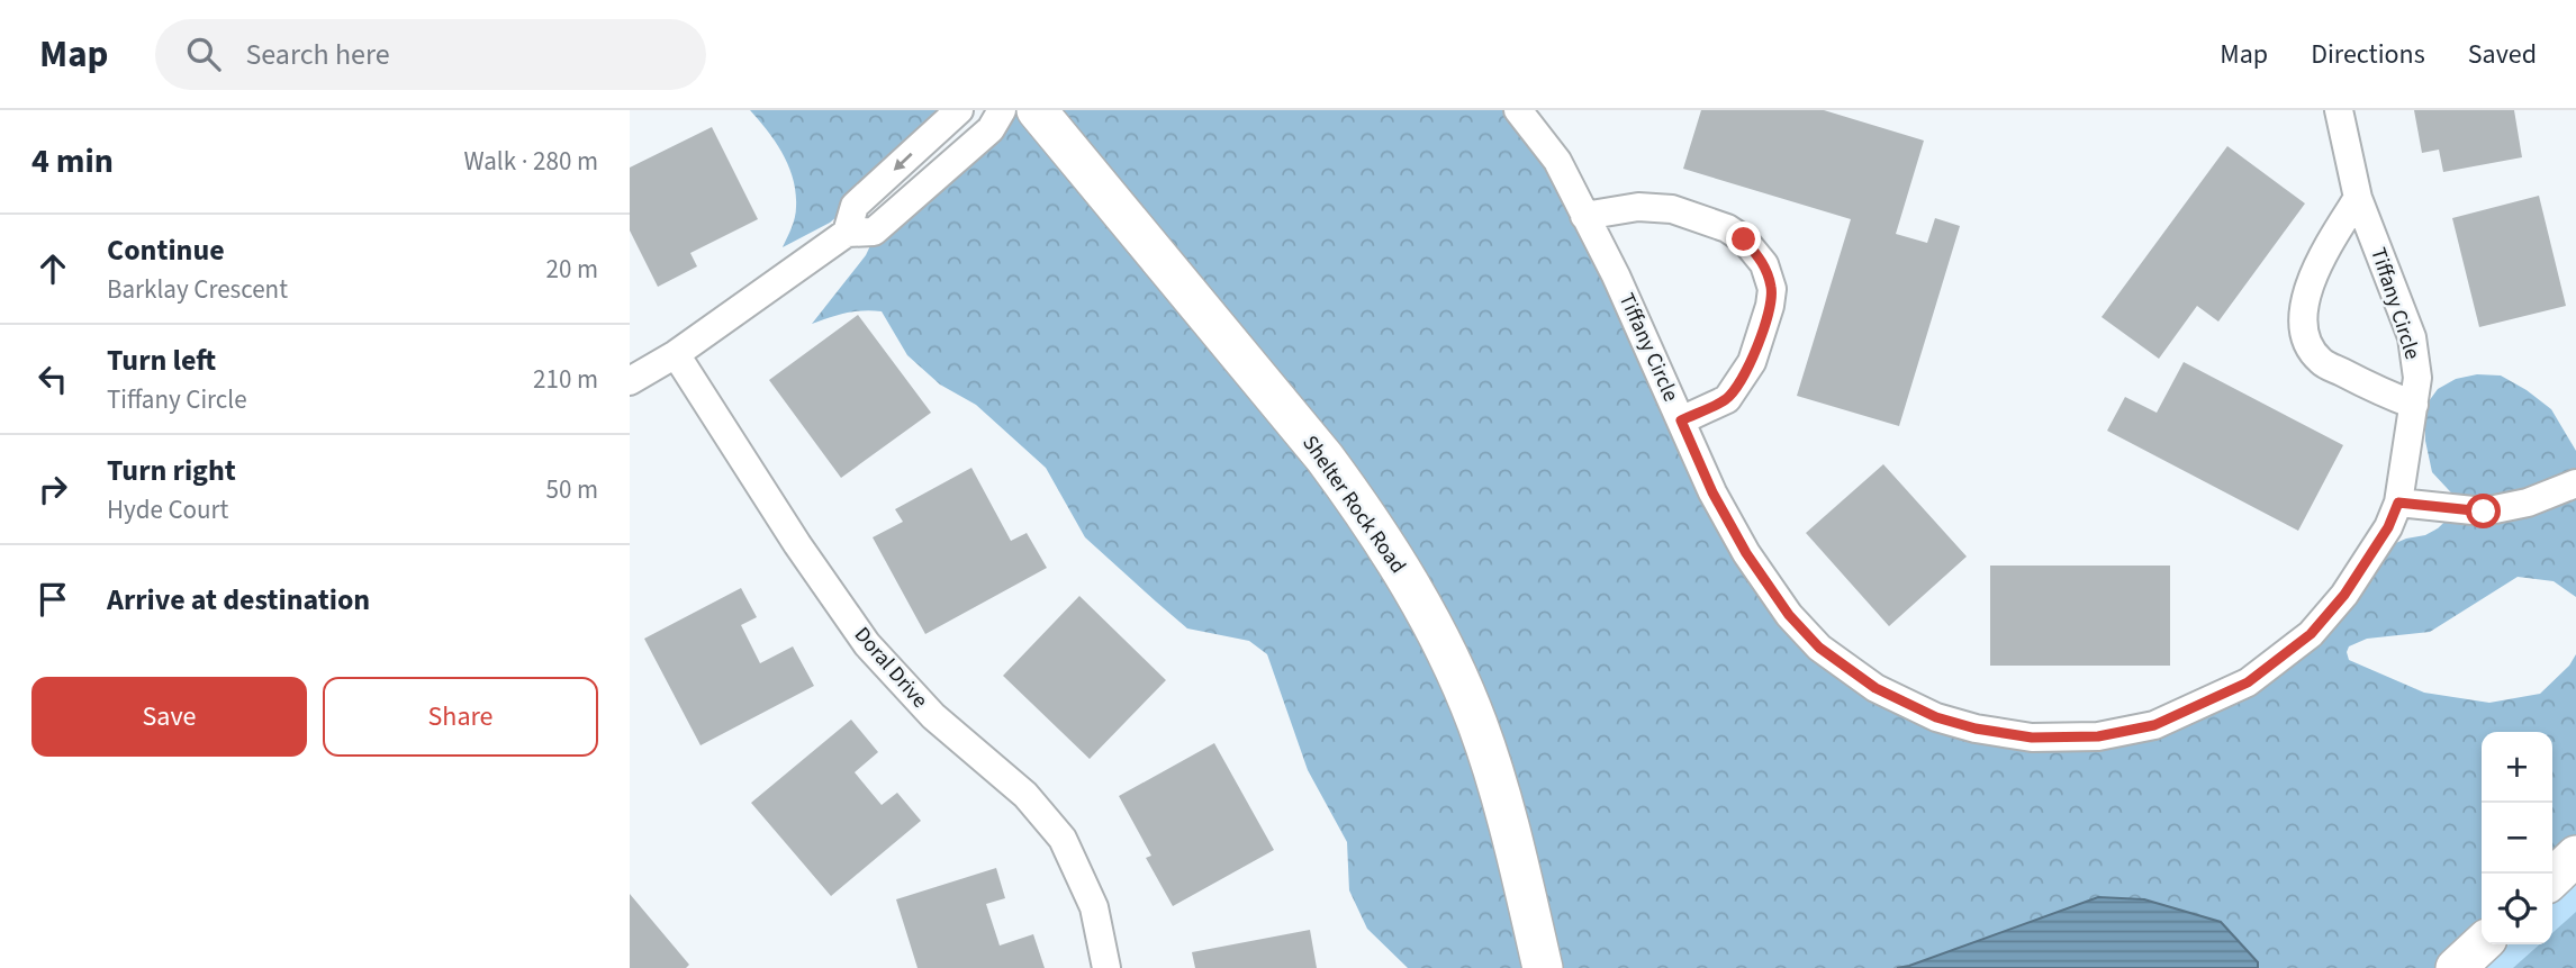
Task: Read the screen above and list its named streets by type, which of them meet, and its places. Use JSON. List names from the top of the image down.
{
  "streets": {
    "main road": ["Shelter Rock Road"],
    "street": ["Tiffany Circle", "Doral Drive"]
  },
  "page": {
    "header": "Map",
    "search": "Search here",
    "nav": ["Map", "Directions", "Saved"],
    "heading": ["4 min", "Walk · 280 m"],
    "list": [
      ["Continue", "Barklay Crescent", "20 m"],
      ["Turn left", "Tiffany Circle", "210 m"],
      ["Turn right", "Hyde Court", "50 m"],
      "Arrive at destination"
    ],
    "buttons": ["Save", "Share"],
    "map_buttons": ["+", "−"]
  }
}
